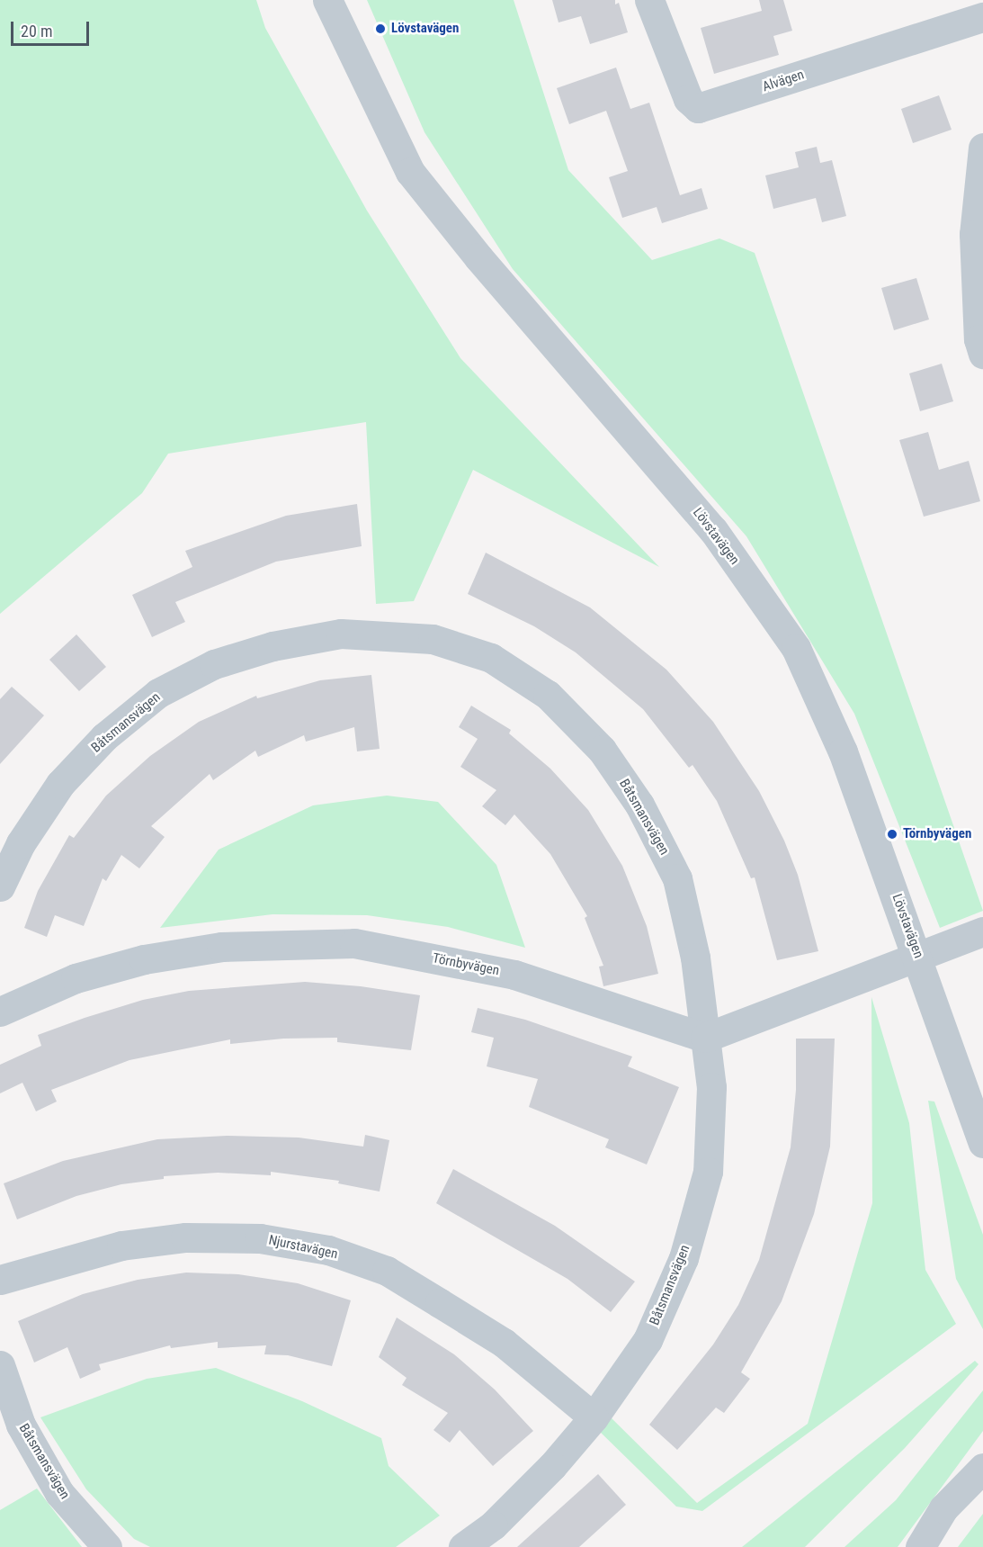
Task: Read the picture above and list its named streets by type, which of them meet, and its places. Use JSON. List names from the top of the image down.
{
  "streets": {
    "street": [
      "Alvägen",
      "Lövstavägen",
      "Båtsmansvägen",
      "Törnbyvägen",
      "Njurstavägen"
    ]
  },
  "crossings": [
    ["Båtsmansvägen", "Törnbyvägen"],
    ["Båtsmansvägen", "Njurstavägen"]
  ],
  "places": ["Lövstavägen", "Törnbyvägen"],
  "scale_bar": "20 m"
}
